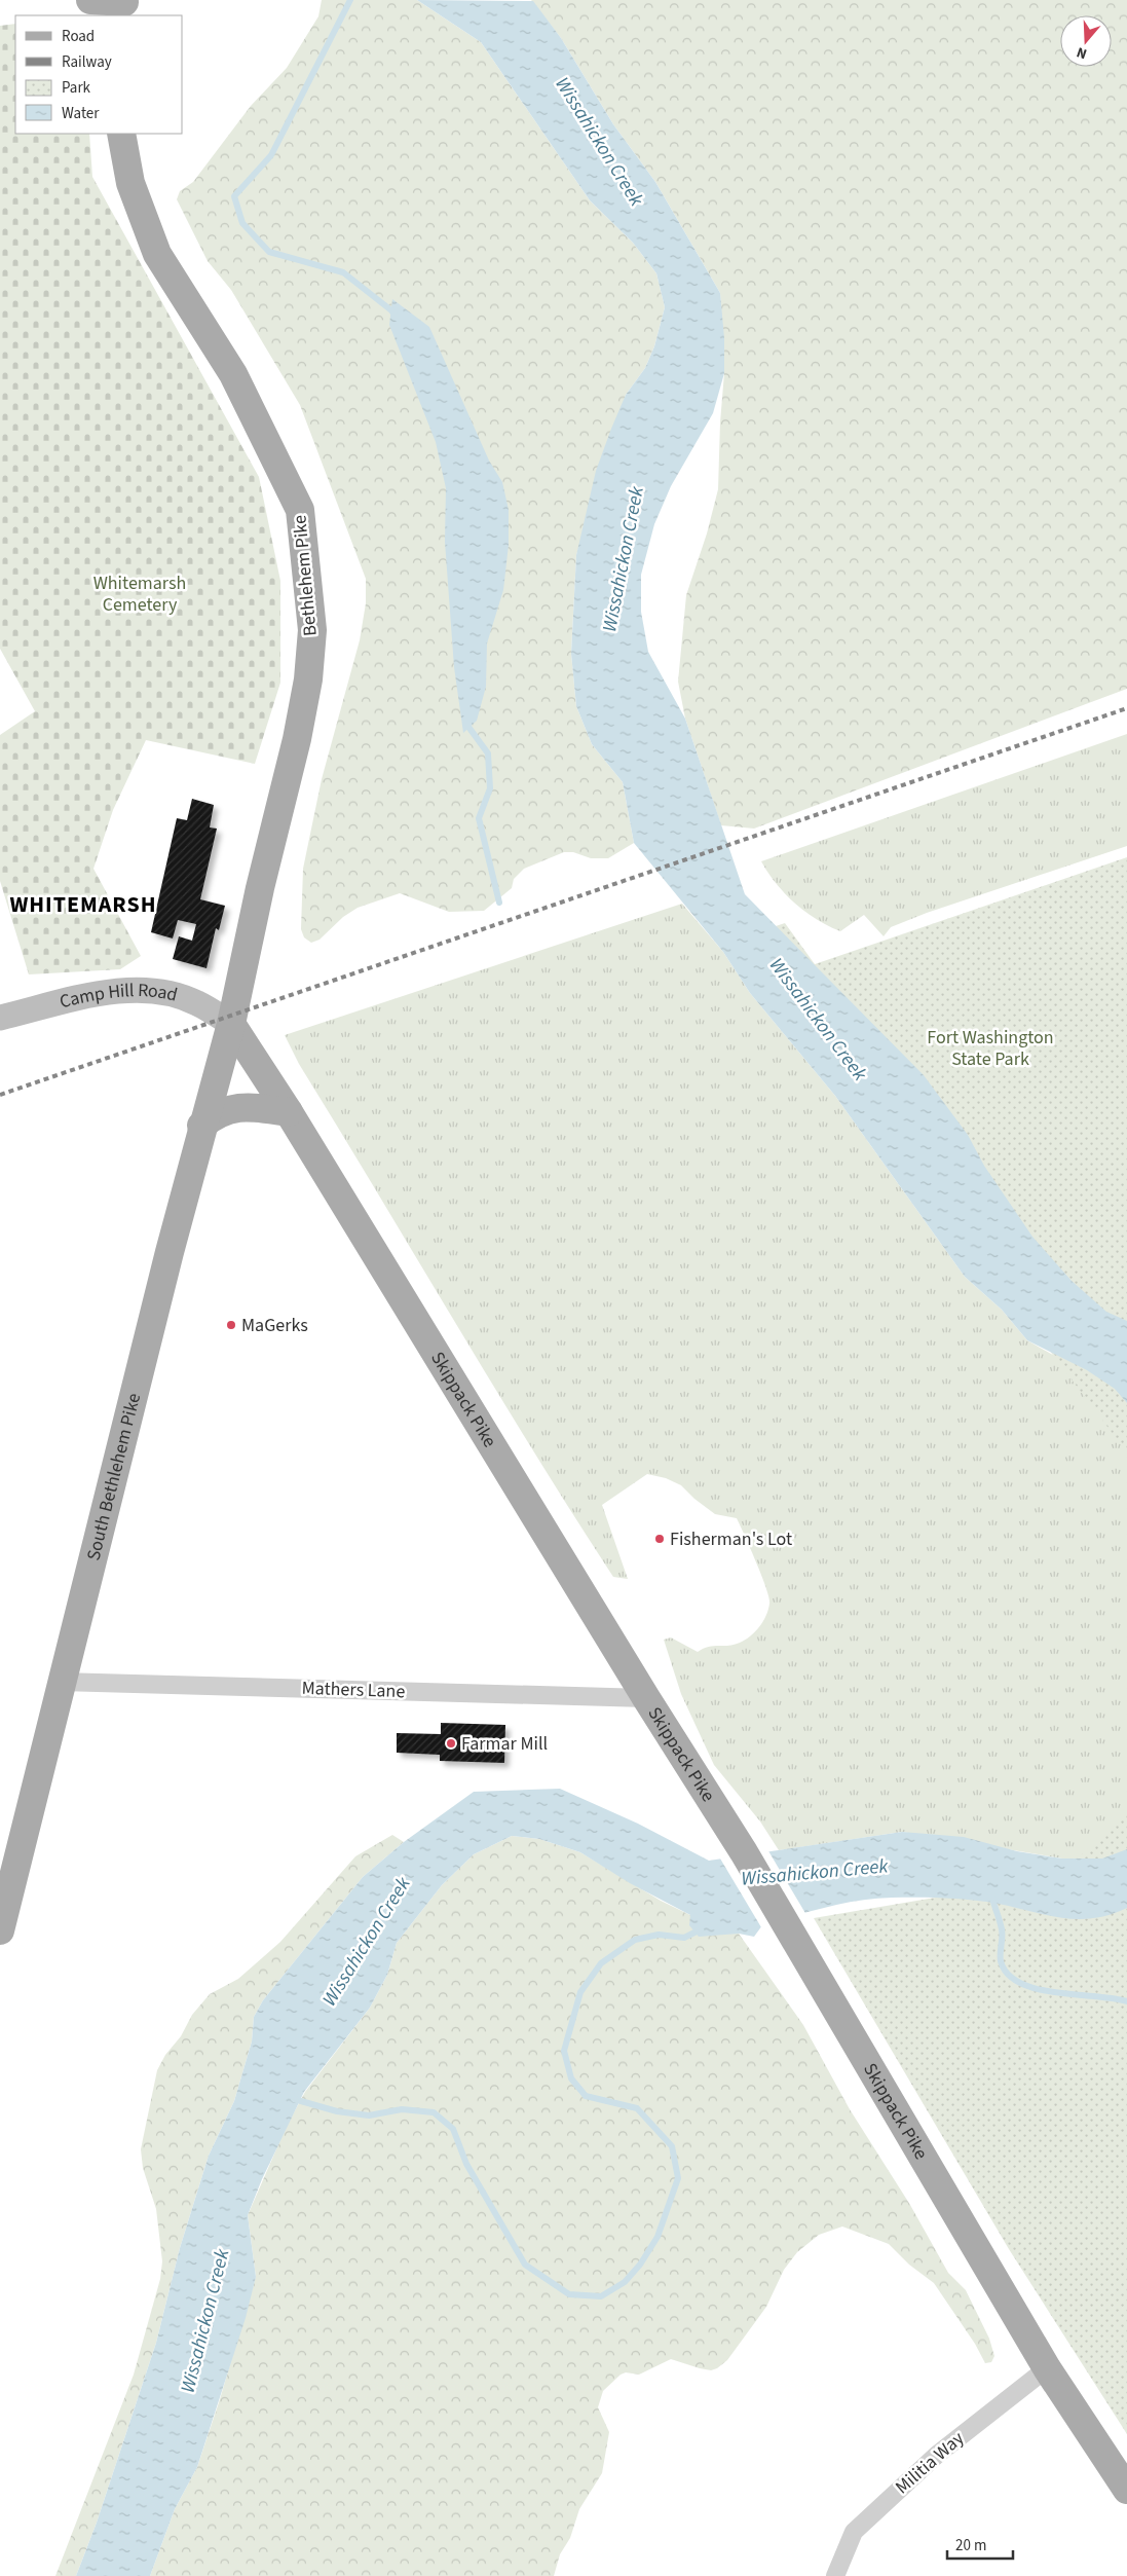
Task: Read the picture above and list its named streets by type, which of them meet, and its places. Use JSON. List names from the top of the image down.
{
  "streets": {
    "main road": ["Bethlehem Pike", "Skippack Pike", "South Bethlehem Pike"],
    "street": ["Camp Hill Road", "Mathers Lane", "Militia Way"]
  },
  "crossings": [
    ["Bethlehem Pike", "Camp Hill Road"],
    ["Bethlehem Pike", "Skippack Pike"],
    ["Bethlehem Pike", "South Bethlehem Pike"],
    ["Camp Hill Road", "Skippack Pike"],
    ["Camp Hill Road", "South Bethlehem Pike"],
    ["Skippack Pike", "South Bethlehem Pike"],
    ["Skippack Pike", "Mathers Lane"],
    ["Skippack Pike", "Militia Way"],
    ["South Bethlehem Pike", "Mathers Lane"]
  ],
  "districts": ["WHITEMARSH"],
  "water": ["Wissahickon Creek"],
  "parks": ["Whitemarsh Cemetery", "Fort Washington State Park"],
  "places": ["MaGerks", "Fisherman's Lot", "Farmar Mill"],
  "legend": [
    "Road",
    "Railway",
    "Park",
    "Water"
  ],
  "scale_bar": "20 m",
  "north": "bottom"
}
